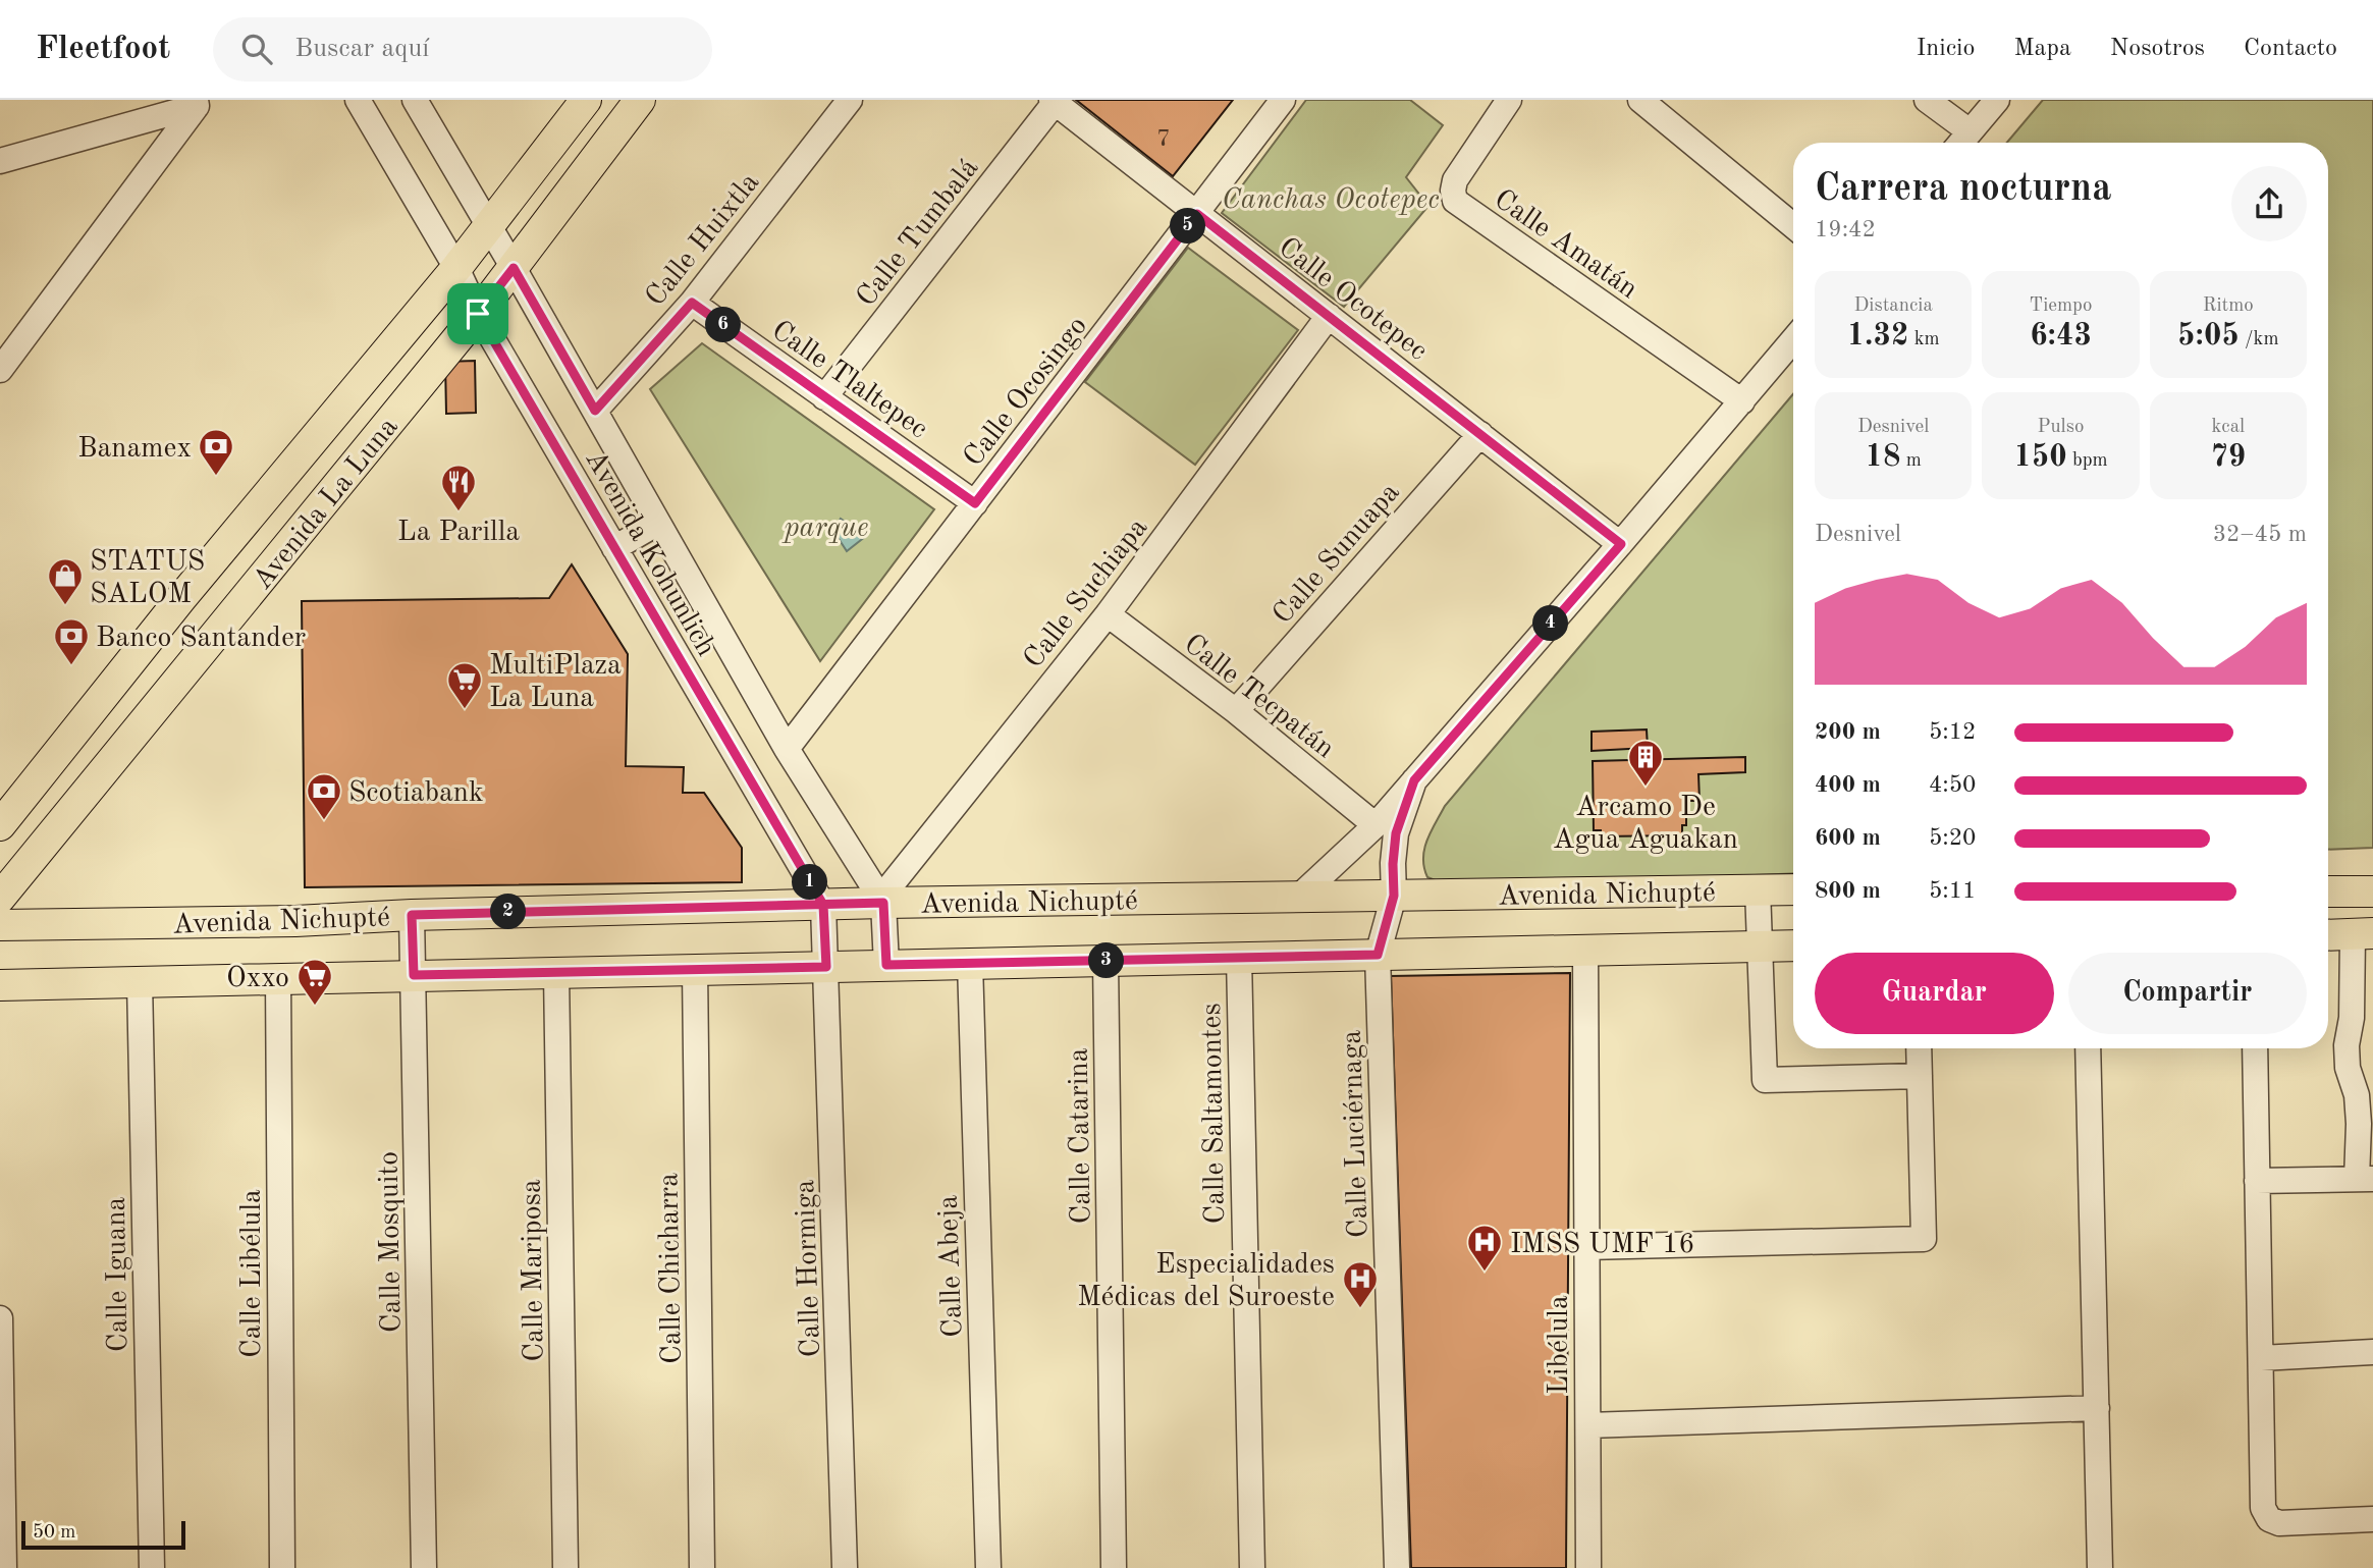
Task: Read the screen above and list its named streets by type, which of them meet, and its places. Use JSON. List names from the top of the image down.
{
  "streets": {
    "main road": ["Avenida La Luna", "Avenida Nichupté"],
    "street": [
      "Calle Tumbalá",
      "Calle Huixtla",
      "Calle Amatán",
      "Calle Ocotepec",
      "Calle Tlaltepec",
      "Calle Ocosingo",
      "Avenida Kohunlich",
      "Calle Sunuapa",
      "Calle Suchiapa",
      "Calle Tecpatán",
      "Calle Saltamontes",
      "Calle Luciérnaga",
      "Calle Catarina",
      "Calle Mosquito",
      "Calle Abeja",
      "Calle Chicharra",
      "Calle Hormiga",
      "Calle Mariposa",
      "Calle Libélula",
      "Calle Iguana",
      "Libélula"
    ]
  },
  "crossings": [
    ["Calle Tumbalá", "Calle Ocotepec"],
    ["Calle Tumbalá", "Calle Tlaltepec"],
    ["Calle Huixtla", "Calle Tlaltepec"],
    ["Calle Huixtla", "Avenida Kohunlich"],
    ["Calle Ocotepec", "Calle Ocosingo"],
    ["Calle Ocotepec", "Calle Sunuapa"],
    ["Calle Ocotepec", "Calle Suchiapa"],
    ["Calle Tlaltepec", "Calle Ocosingo"],
    ["Calle Ocosingo", "Avenida Kohunlich"],
    ["Avenida La Luna", "Avenida Kohunlich"],
    ["Avenida Kohunlich", "Calle Suchiapa"],
    ["Avenida Kohunlich", "Avenida Nichupté"],
    ["Avenida Kohunlich", "Calle Hormiga"],
    ["Calle Sunuapa", "Calle Tecpatán"],
    ["Calle Suchiapa", "Calle Tecpatán"],
    ["Calle Suchiapa", "Avenida Nichupté"],
    ["Avenida Nichupté", "Calle Saltamontes"],
    ["Avenida Nichupté", "Calle Luciérnaga"],
    ["Avenida Nichupté", "Calle Catarina"],
    ["Avenida Nichupté", "Calle Mosquito"],
    ["Avenida Nichupté", "Calle Abeja"],
    ["Avenida Nichupté", "Calle Chicharra"],
    ["Avenida Nichupté", "Calle Hormiga"],
    ["Avenida Nichupté", "Calle Mariposa"],
    ["Avenida Nichupté", "Calle Libélula"],
    ["Avenida Nichupté", "Calle Iguana"],
    ["Avenida Nichupté", "Libélula"]
  ],
  "parks": ["Canchas Ocotepec", "parque"],
  "places": {
    "bank": ["Banamex", "Banco Santander", "Scotiabank"],
    "restaurant": ["La Parilla"],
    "shop": ["STATUS SALOM"],
    "supermarket": ["MultiPlaza La Luna", "Oxxo"],
    "building": ["Arcamo De Agua Aguakan"],
    "hospital": ["IMSS UMF 16", "Especialidades Médicas del Suroeste"]
  },
  "house_numbers": ["7"],
  "scale_bar": "50 m",
  "page": {
    "header": "Fleetfoot",
    "search": "Buscar aquí",
    "nav": [
      "Inicio",
      "Mapa",
      "Nosotros",
      "Contacto"
    ],
    "heading": ["Carrera nocturna", "19:42"],
    "pins": [
      "5",
      "6",
      "4",
      "1",
      "2",
      "3"
    ],
    "stats": [
      ["Distancia", "1.32 km"],
      ["Tiempo", "6:43"],
      ["Ritmo", "5:05 /km"],
      ["Desnivel", "18 m"],
      ["Pulso", "150 bpm"],
      ["kcal", "79"]
    ],
    "chart": ["Desnivel", "32–45 m"],
    "list": [
      {
        "name": "200 m",
        "note": "5:12"
      },
      {
        "name": "400 m",
        "note": "4:50"
      },
      {
        "name": "600 m",
        "note": "5:20"
      },
      {
        "name": "800 m",
        "note": "5:11"
      }
    ],
    "buttons": ["Guardar", "Compartir"],
    "scale": "50 m"
  }
}
